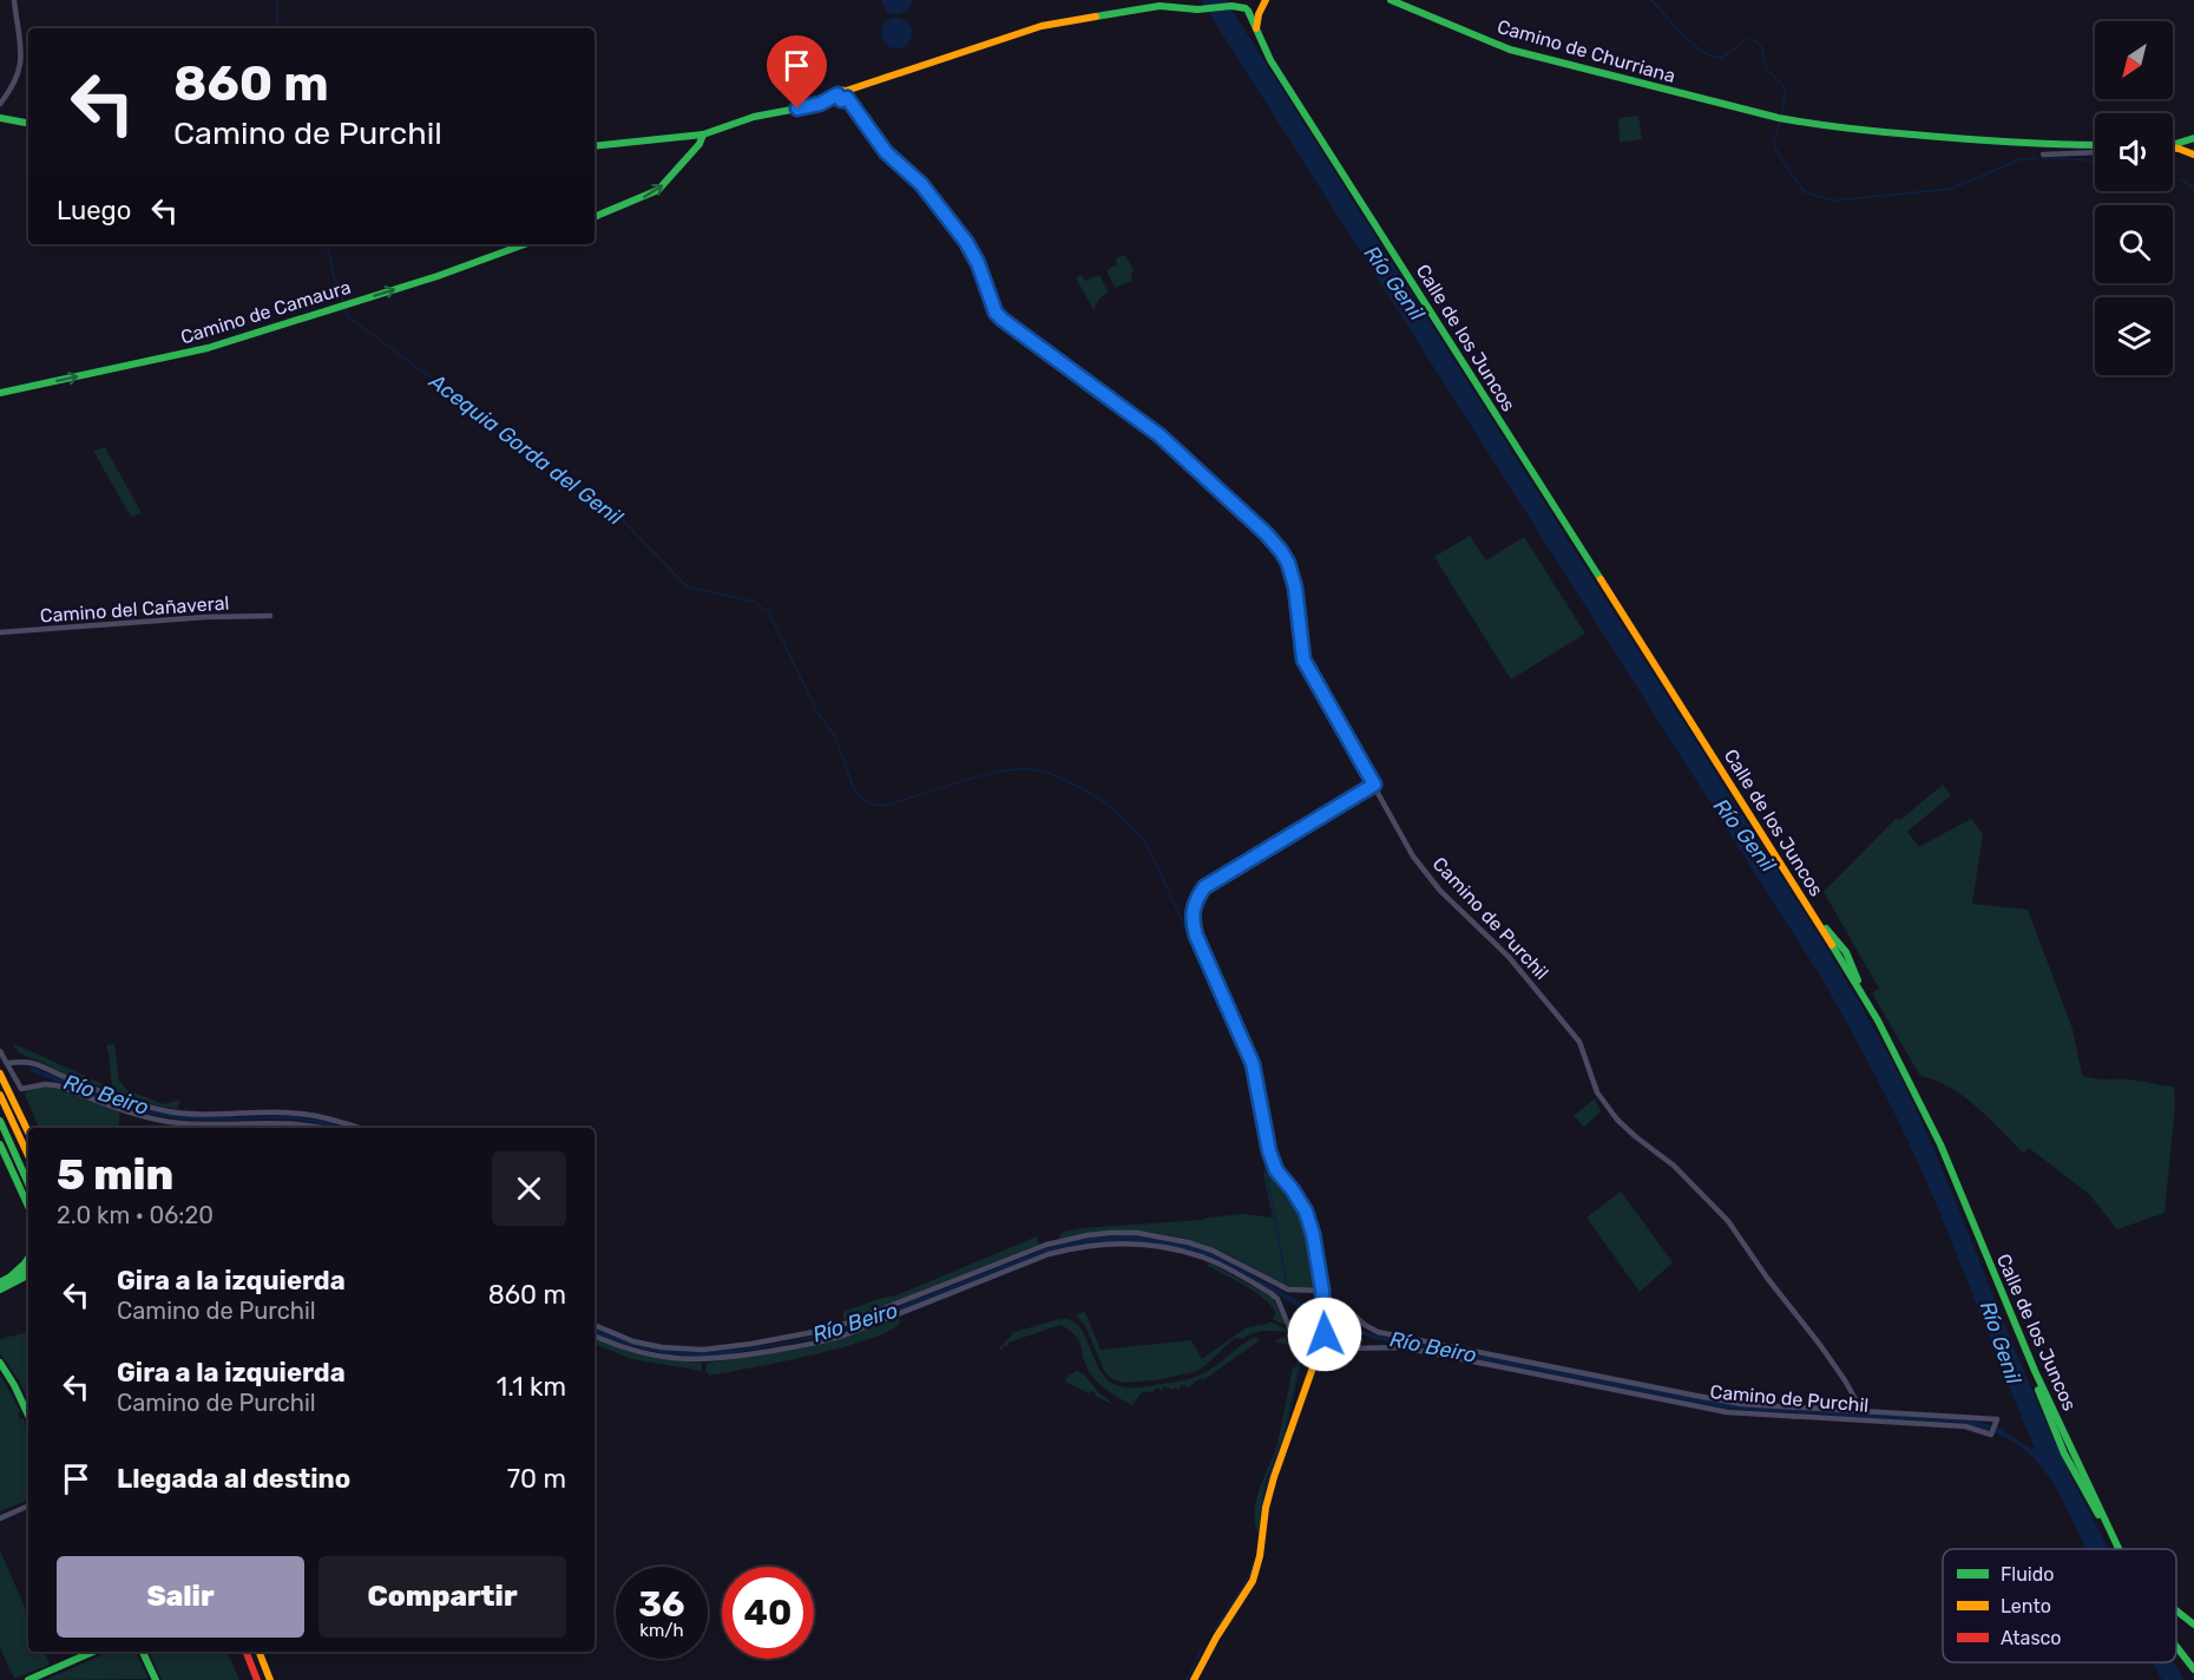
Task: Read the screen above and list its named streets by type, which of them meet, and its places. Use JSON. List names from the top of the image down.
{
  "streets": {
    "main road": ["Camino de Churriana", "Camino de Camaura", "Calle de los Juncos"],
    "street": ["Camino del Cañaveral", "Camino de Purchil"]
  },
  "one_way": ["Camino de Camaura"],
  "water": ["Río Genil", "Acequia Gorda del Genil", "Río Beiro"],
  "legend": ["Fluido", "Lento", "Atasco"],
  "north": "bottom left",
  "page": {
    "turn": ["860 m", "Camino de Purchil"],
    "then": "Luego",
    "heading": ["5 min", "2.0 km · 06:20"],
    "list": [
      {
        "name": "Gira a la izquierda",
        "note": "Camino de Purchil",
        "value": "860 m"
      },
      {
        "name": "Gira a la izquierda",
        "note": "Camino de Purchil",
        "value": "1.1 km"
      },
      {
        "name": "Llegada al destino",
        "value": "70 m"
      }
    ],
    "buttons": ["Salir", "Compartir"],
    "speed": "36 km/h",
    "limit": "40"
  }
}
